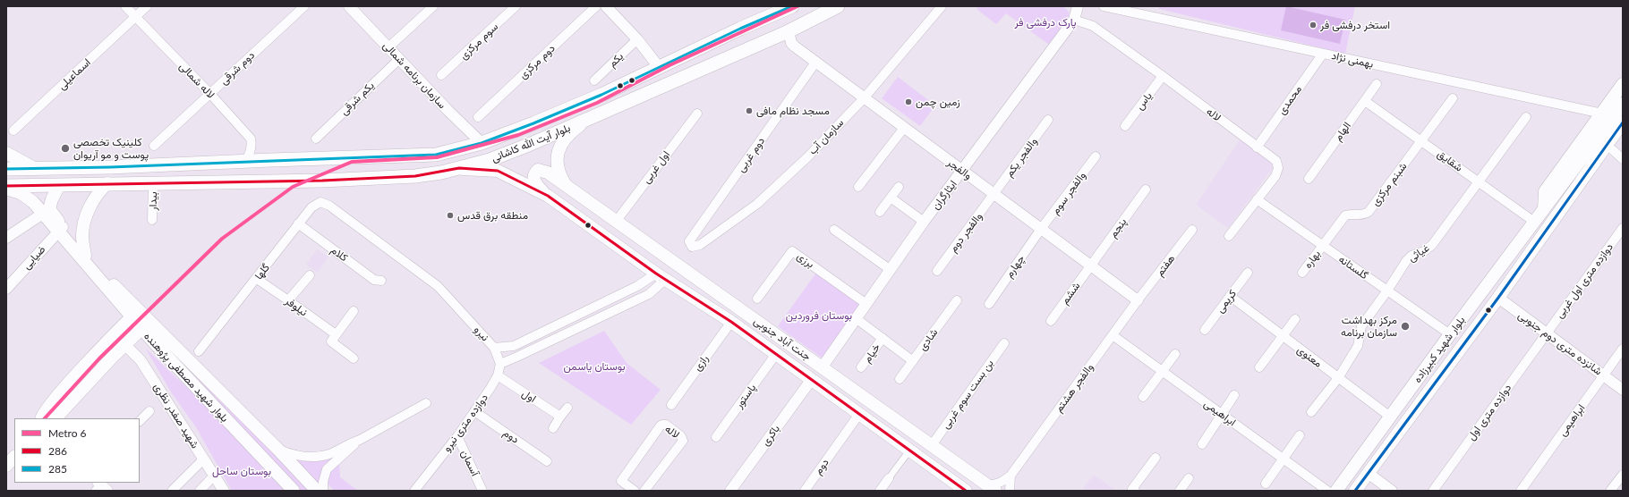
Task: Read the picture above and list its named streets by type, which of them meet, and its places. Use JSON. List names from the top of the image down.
{
  "streets": {
    "main road": [
      "بلوار آیت الله کاشانی",
      "جنت آباد جنوبی",
      "بلوار شهید کبیرزاده",
      "بلوار شهید مصطفی پژوهنده"
    ],
    "street": [
      "سوم مرکزی",
      "یکم",
      "بهمنی نژاد",
      "دوم مرکزی",
      "دوم شرقی",
      "اسماعیلی",
      "سازمان برنامه شمالی",
      "لاله شمالی",
      "یکم شرقی",
      "محمدی",
      "یاس",
      "لاله",
      "الهام",
      "سازمان آب",
      "دوم غربی",
      "والفجر یکم",
      "شقایق",
      "اول غربی",
      "والفجر",
      "شبنم مرکزی",
      "والفجر سوم",
      "ایثارگران",
      "بیدار",
      "پنجم",
      "والفجر دوم",
      "غیاثی",
      "کلام",
      "ضیایی",
      "بهاره",
      "برزی",
      "هفتم",
      "چهارم",
      "گلستانه",
      "گلها",
      "دوازده متری اول غربی",
      "ششم",
      "کریمی",
      "نیلوفر",
      "نیرو",
      "شادی",
      "شانزده متری دوم جنوبی",
      "خیام",
      "معنوی",
      "رازی",
      "والفجر هشتم",
      "بن بست سوم غربی",
      "اول",
      "پاستور",
      "دوازده متری اول",
      "ابراهیمی",
      "شهید صفدر نظری",
      "دوازده متری نیرو",
      "باکری",
      "دوم",
      "آسمان"
    ]
  },
  "crossings": [
    ["بهمنی نژاد", "محمدی"],
    ["دوم شرقی", "لاله شمالی"],
    ["اسماعیلی", "لاله شمالی"],
    ["سازمان برنامه شمالی", "یکم شرقی"],
    ["سازمان برنامه شمالی", "بلوار آیت الله کاشانی"],
    ["لاله شمالی", "بلوار آیت الله کاشانی"],
    ["محمدی", "لاله"],
    ["یاس", "لاله"],
    ["لاله", "ایثارگران"],
    ["لاله", "گلستانه"],
    ["الهام", "شقایق"],
    ["سازمان آب", "دوم غربی"],
    ["سازمان آب", "والفجر"],
    ["بلوار آیت الله کاشانی", "والفجر"],
    ["بلوار آیت الله کاشانی", "بیدار"],
    ["بلوار آیت الله کاشانی", "بلوار شهید مصطفی پژوهنده"],
    ["دوم غربی", "والفجر"],
    ["والفجر یکم", "والفجر"],
    ["والفجر یکم", "والفجر دوم"],
    ["شقایق", "شبنم مرکزی"],
    ["شقایق", "غیاثی"],
    ["شقایق", "بلوار شهید کبیرزاده"],
    ["اول غربی", "جنت آباد جنوبی"],
    ["والفجر", "والفجر سوم"],
    ["والفجر", "ایثارگران"],
    ["والفجر", "پنجم"],
    ["والفجر", "والفجر دوم"],
    ["والفجر", "هفتم"],
    ["والفجر", "چهارم"],
    ["والفجر", "ششم"],
    ["والفجر", "والفجر هشتم"],
    ["شبنم مرکزی", "بهاره"],
    ["شبنم مرکزی", "گلستانه"],
    ["والفجر سوم", "چهارم"],
    ["ایثارگران", "برزی"],
    ["ایثارگران", "جنت آباد جنوبی"],
    ["پنجم", "ششم"],
    ["غیاثی", "گلستانه"],
    ["غیاثی", "معنوی"],
    ["کلام", "گلها"],
    ["ضیایی", "بلوار شهید مصطفی پژوهنده"],
    ["بهاره", "گلستانه"],
    ["هفتم", "والفجر هشتم"],
    ["گلستانه", "بلوار شهید کبیرزاده"],
    ["گلها", "نیلوفر"],
    ["گلها", "نیرو"],
    ["دوازده متری اول غربی", "شانزده متری دوم جنوبی"],
    ["دوازده متری اول غربی", "دوازده متری اول"],
    ["کریمی", "معنوی"],
    ["نیرو", "جنت آباد جنوبی"],
    ["جنت آباد جنوبی", "رازی"],
    ["جنت آباد جنوبی", "بن بست سوم غربی"],
    ["جنت آباد جنوبی", "پاستور"],
    ["جنت آباد جنوبی", "باکری"],
    ["جنت آباد جنوبی", "دوم"],
    ["شانزده متری دوم جنوبی", "بلوار شهید کبیرزاده"],
    ["شانزده متری دوم جنوبی", "دوازده متری اول"],
    ["شانزده متری دوم جنوبی", "ابراهیمی"],
    ["بلوار شهید کبیرزاده", "معنوی"],
    ["والفجر هشتم", "ابراهیمی"],
    ["اول", "دوازده متری نیرو"],
    ["دوازده متری نیرو", "دوم"],
    ["دوازده متری نیرو", "آسمان"]
  ],
  "parks": [
    "پارک درفشی فر",
    "بوستان فروردین",
    "بوستان یاسمن",
    "بوستان ساحل"
  ],
  "places": [
    "استخر درفشی فر",
    "زمین چمن",
    "مسجد نظام مافی",
    "کلینیک تخصصی پوست و مو آریوان",
    "منطقه برق قدس",
    "مرکز بهداشت سازمان برنامه"
  ],
  "lines": ["metro line 6", "transit line 285", "transit line 286"],
  "legend": ["Metro 6", "286", "285"]
}
